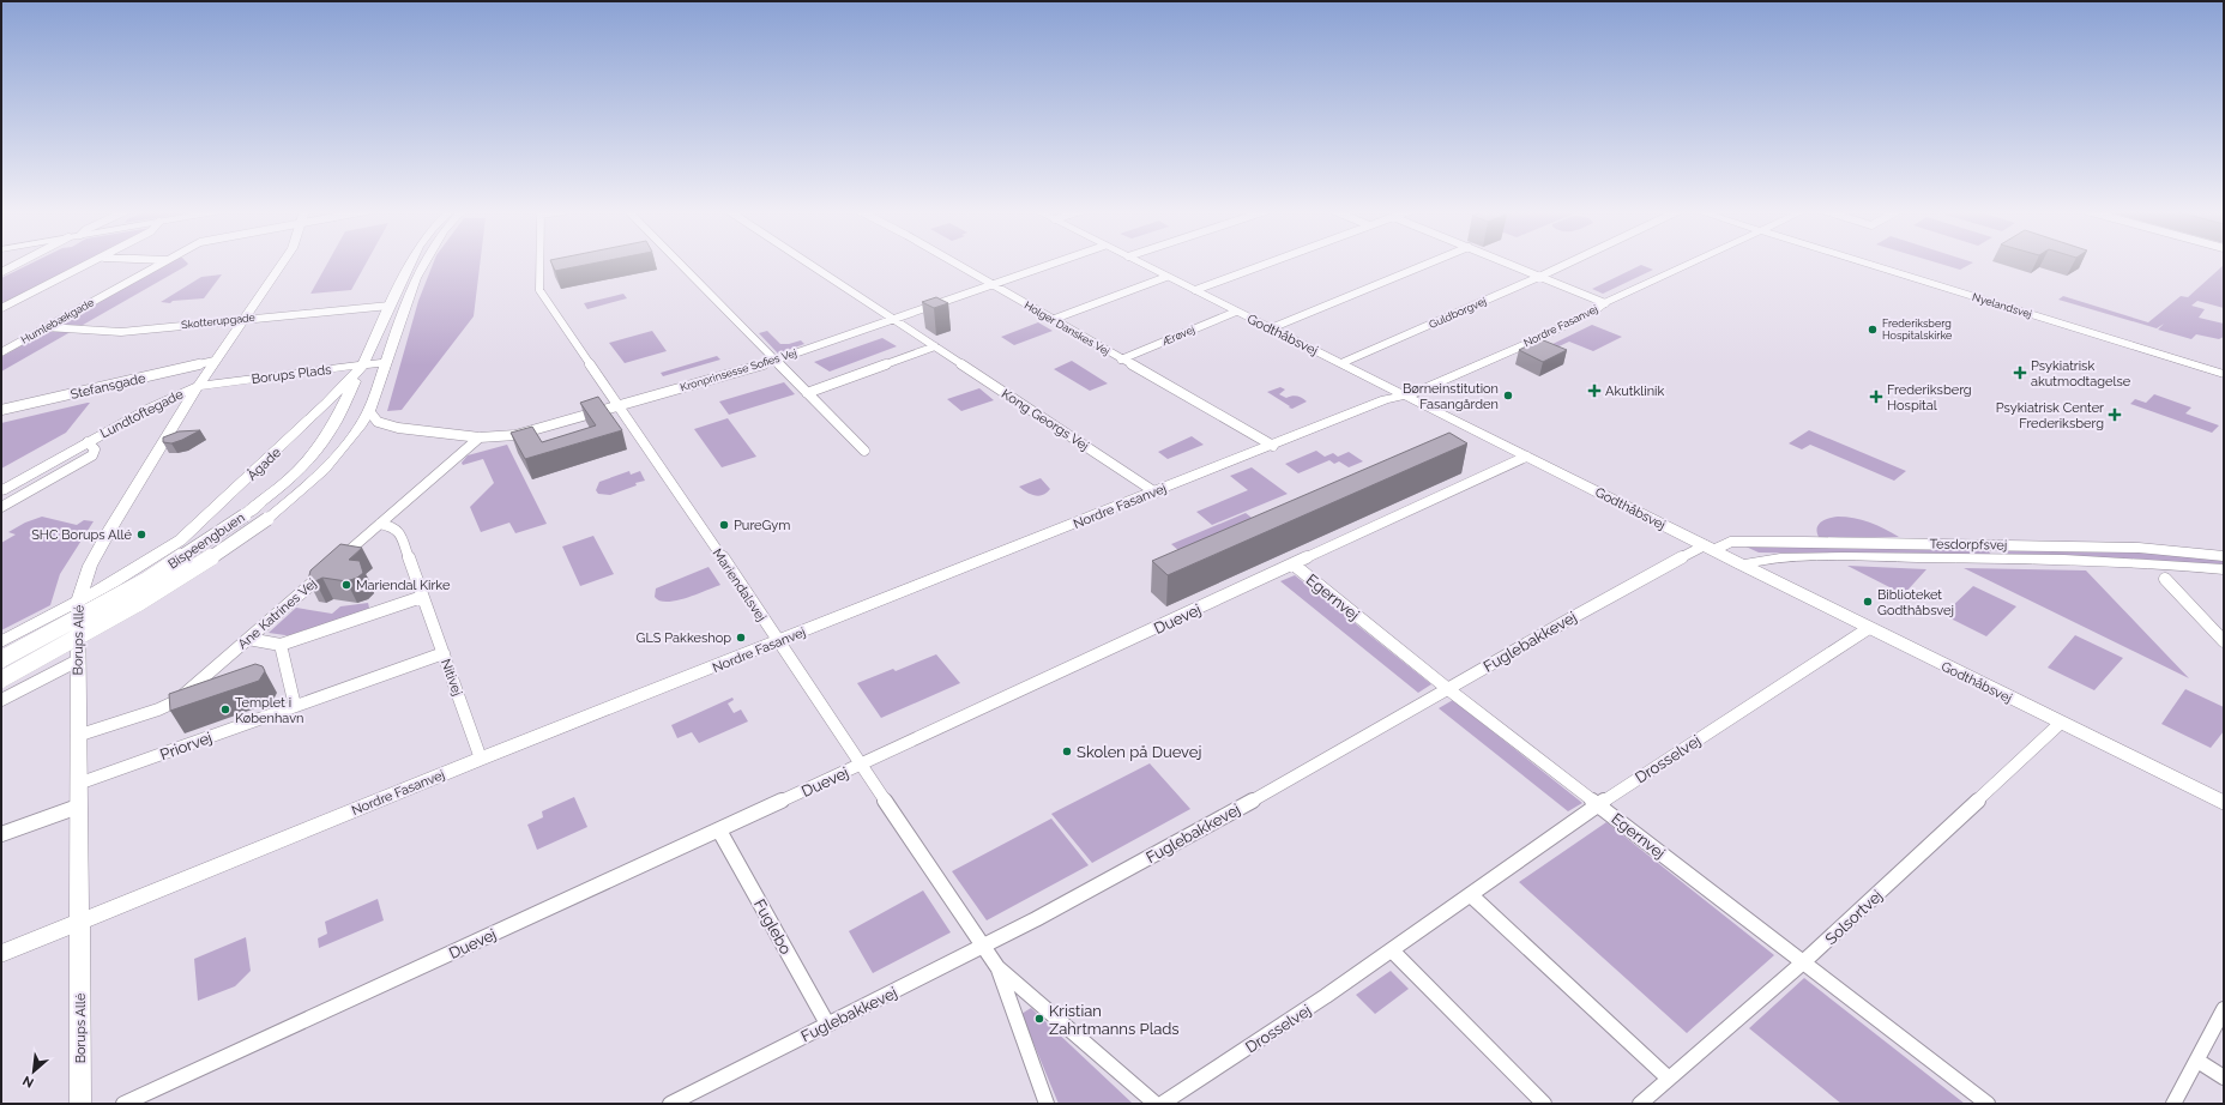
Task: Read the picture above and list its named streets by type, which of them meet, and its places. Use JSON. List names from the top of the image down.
{
  "streets": {
    "street": [
      "Nyelandsvej",
      "Guldborgvej",
      "Humlebækgade",
      "Skotterupgade",
      "Nordre Fasanvej",
      "Holger Danskes Vej",
      "Godthåbsvej",
      "Ærøvej",
      "Kronprinsesse Sofies Vej",
      "Borups Plads",
      "Stefansgade",
      "Lundtoftegade",
      "Kong Georgs Vej",
      "Ågade",
      "Bispeengbuen",
      "Tesdorpfsvej",
      "Mariendalsvej",
      "Egernvej",
      "Ane Katrines Vej",
      "Duevej",
      "Borups Allé",
      "Fuglebakkevej",
      "Nitivej",
      "Priorvej",
      "Drosselvej",
      "Solsortvej",
      "Fuglebo"
    ]
  },
  "crossings": [
    ["Guldborgvej", "Godthåbsvej"],
    ["Humlebækgade", "Skotterupgade"],
    ["Skotterupgade", "Ågade"],
    ["Skotterupgade", "Borups Allé"],
    ["Nordre Fasanvej", "Holger Danskes Vej"],
    ["Nordre Fasanvej", "Godthåbsvej"],
    ["Nordre Fasanvej", "Kong Georgs Vej"],
    ["Nordre Fasanvej", "Mariendalsvej"],
    ["Nordre Fasanvej", "Borups Allé"],
    ["Nordre Fasanvej", "Nitivej"],
    ["Holger Danskes Vej", "Ærøvej"],
    ["Holger Danskes Vej", "Kronprinsesse Sofies Vej"],
    ["Godthåbsvej", "Ærøvej"],
    ["Godthåbsvej", "Tesdorpfsvej"],
    ["Godthåbsvej", "Duevej"],
    ["Godthåbsvej", "Fuglebakkevej"],
    ["Godthåbsvej", "Drosselvej"],
    ["Godthåbsvej", "Solsortvej"],
    ["Kronprinsesse Sofies Vej", "Kong Georgs Vej"],
    ["Kronprinsesse Sofies Vej", "Bispeengbuen"],
    ["Kronprinsesse Sofies Vej", "Mariendalsvej"],
    ["Kronprinsesse Sofies Vej", "Ane Katrines Vej"],
    ["Borups Plads", "Lundtoftegade"],
    ["Borups Plads", "Ågade"],
    ["Borups Plads", "Bispeengbuen"],
    ["Borups Plads", "Borups Allé"],
    ["Stefansgade", "Borups Allé"],
    ["Lundtoftegade", "Borups Allé"],
    ["Ågade", "Bispeengbuen"],
    ["Ågade", "Borups Allé"],
    ["Tesdorpfsvej", "Fuglebakkevej"],
    ["Mariendalsvej", "Duevej"],
    ["Mariendalsvej", "Fuglebakkevej"],
    ["Egernvej", "Duevej"],
    ["Egernvej", "Fuglebakkevej"],
    ["Egernvej", "Drosselvej"],
    ["Egernvej", "Solsortvej"],
    ["Ane Katrines Vej", "Borups Allé"],
    ["Ane Katrines Vej", "Nitivej"],
    ["Duevej", "Fuglebo"],
    ["Borups Allé", "Priorvej"],
    ["Fuglebakkevej", "Fuglebo"],
    ["Nitivej", "Priorvej"]
  ],
  "places": {
    "other": [
      "Frederiksberg Hospitalskirke",
      "Børneinstitution Fasangården",
      "PureGym",
      "SHC Borups Allé",
      "Mariendal Kirke",
      "Biblioteket Godthåbsvej",
      "GLS Pakkeshop",
      "Templet i København",
      "Skolen på Duevej",
      "Kristian Zahrtmanns Plads"
    ],
    "health": [
      "Psykiatrisk akutmodtagelse",
      "Akutklinik",
      "Frederiksberg Hospital",
      "Psykiatrisk Center Frederiksberg"
    ]
  },
  "north": "bottom left"
}
